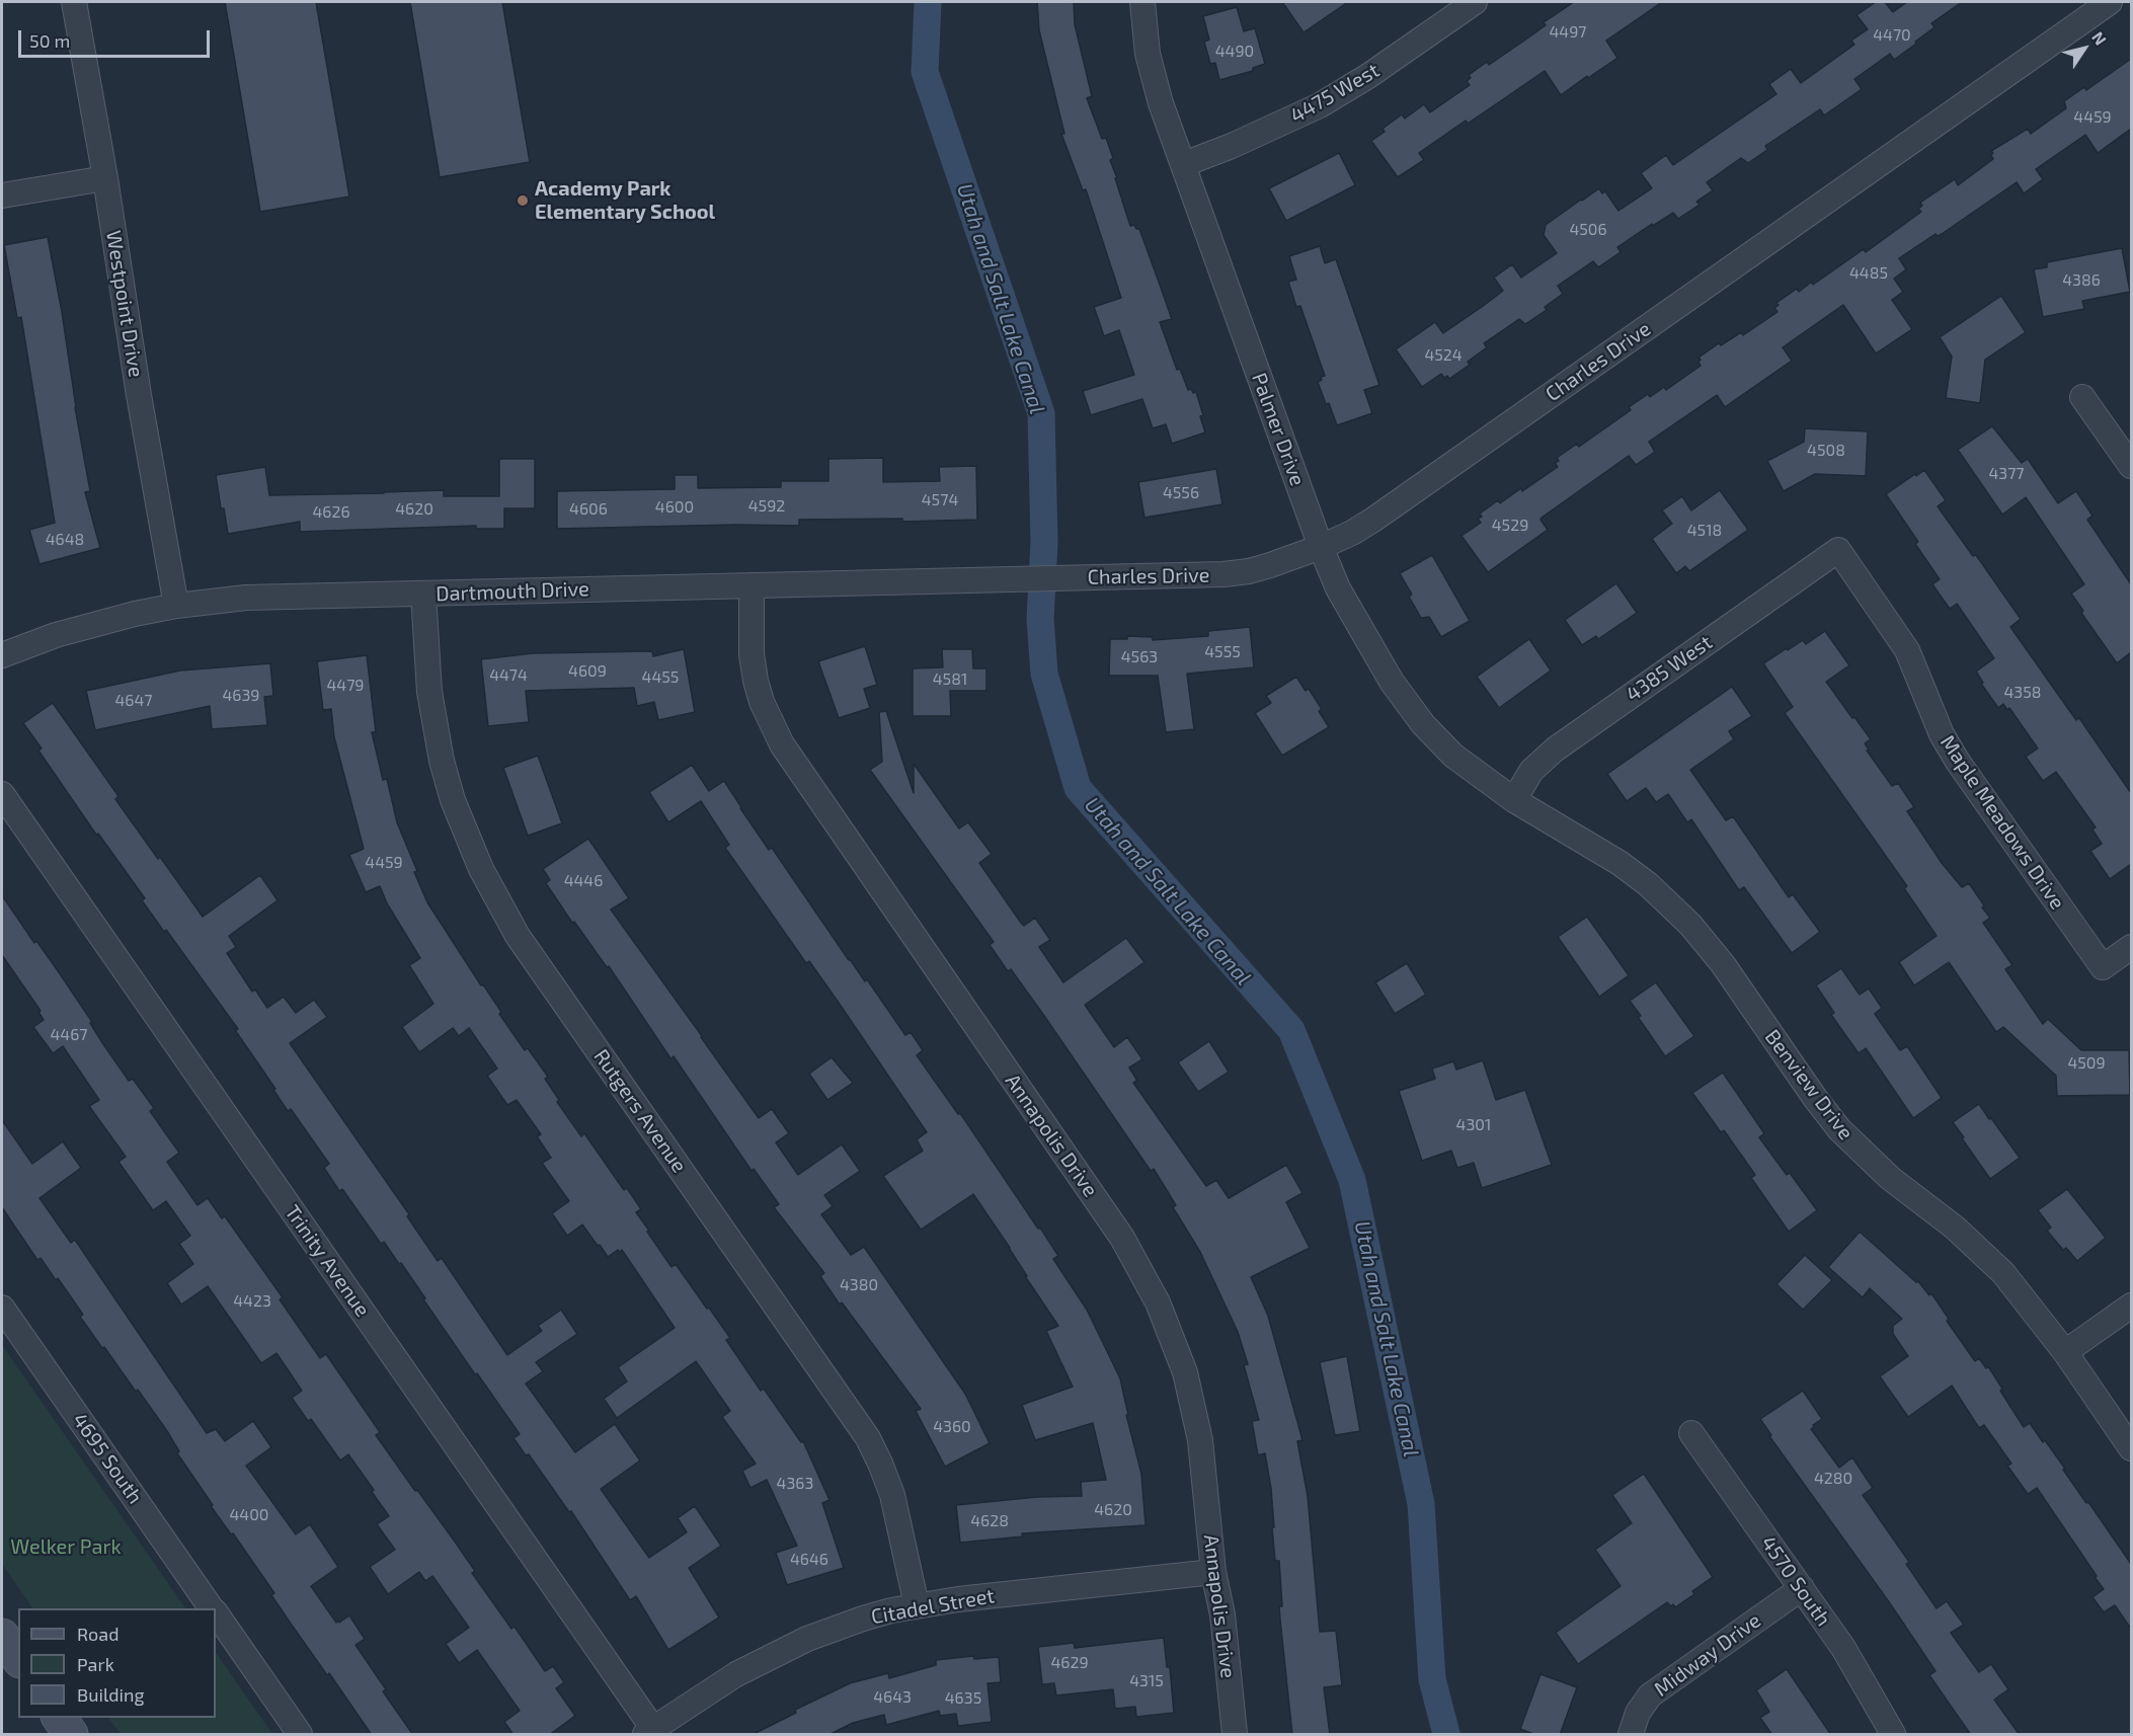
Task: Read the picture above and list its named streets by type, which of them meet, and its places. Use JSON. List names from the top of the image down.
{
  "streets": {
    "street": [
      "4475 West",
      "Westpoint Drive",
      "Charles Drive",
      "Palmer Drive",
      "Dartmouth Drive",
      "4385 West",
      "Maple Meadows Drive",
      "Benview Drive",
      "Rutgers Avenue",
      "Annapolis Drive",
      "Trinity Avenue",
      "4695 South",
      "4570 South",
      "Citadel Street",
      "Midway Drive"
    ]
  },
  "crossings": [
    ["4475 West", "Palmer Drive"],
    ["Westpoint Drive", "Dartmouth Drive"],
    ["Charles Drive", "Palmer Drive"],
    ["Charles Drive", "Dartmouth Drive"],
    ["Palmer Drive", "4385 West"],
    ["Palmer Drive", "Benview Drive"],
    ["Dartmouth Drive", "Rutgers Avenue"],
    ["Dartmouth Drive", "Annapolis Drive"],
    ["4385 West", "Maple Meadows Drive"],
    ["4385 West", "Benview Drive"],
    ["Rutgers Avenue", "Citadel Street"],
    ["Annapolis Drive", "Citadel Street"],
    ["Trinity Avenue", "Citadel Street"],
    ["4570 South", "Midway Drive"]
  ],
  "water": ["Utah and Salt Lake Canal"],
  "parks": ["Welker Park"],
  "places": ["Academy Park Elementary School"],
  "house_numbers": [
    "4497",
    "4470",
    "4490",
    "4459",
    "4506",
    "4485",
    "4386",
    "4524",
    "4508",
    "4377",
    "4556",
    "4574",
    "4592",
    "4600",
    "4620",
    "4606",
    "4626",
    "4529",
    "4518",
    "4648",
    "4555",
    "4563",
    "4609",
    "4474",
    "4455",
    "4581",
    "4479",
    "4358",
    "4639",
    "4647",
    "4459",
    "4446",
    "4467",
    "4509",
    "4301",
    "4380",
    "4423",
    "4360",
    "4280",
    "4363",
    "4620",
    "4400",
    "4628",
    "4646",
    "4629",
    "4315",
    "4643",
    "4635"
  ],
  "legend": ["Road", "Park", "Building"],
  "scale_bar": "50 m",
  "north": "top right"
}
